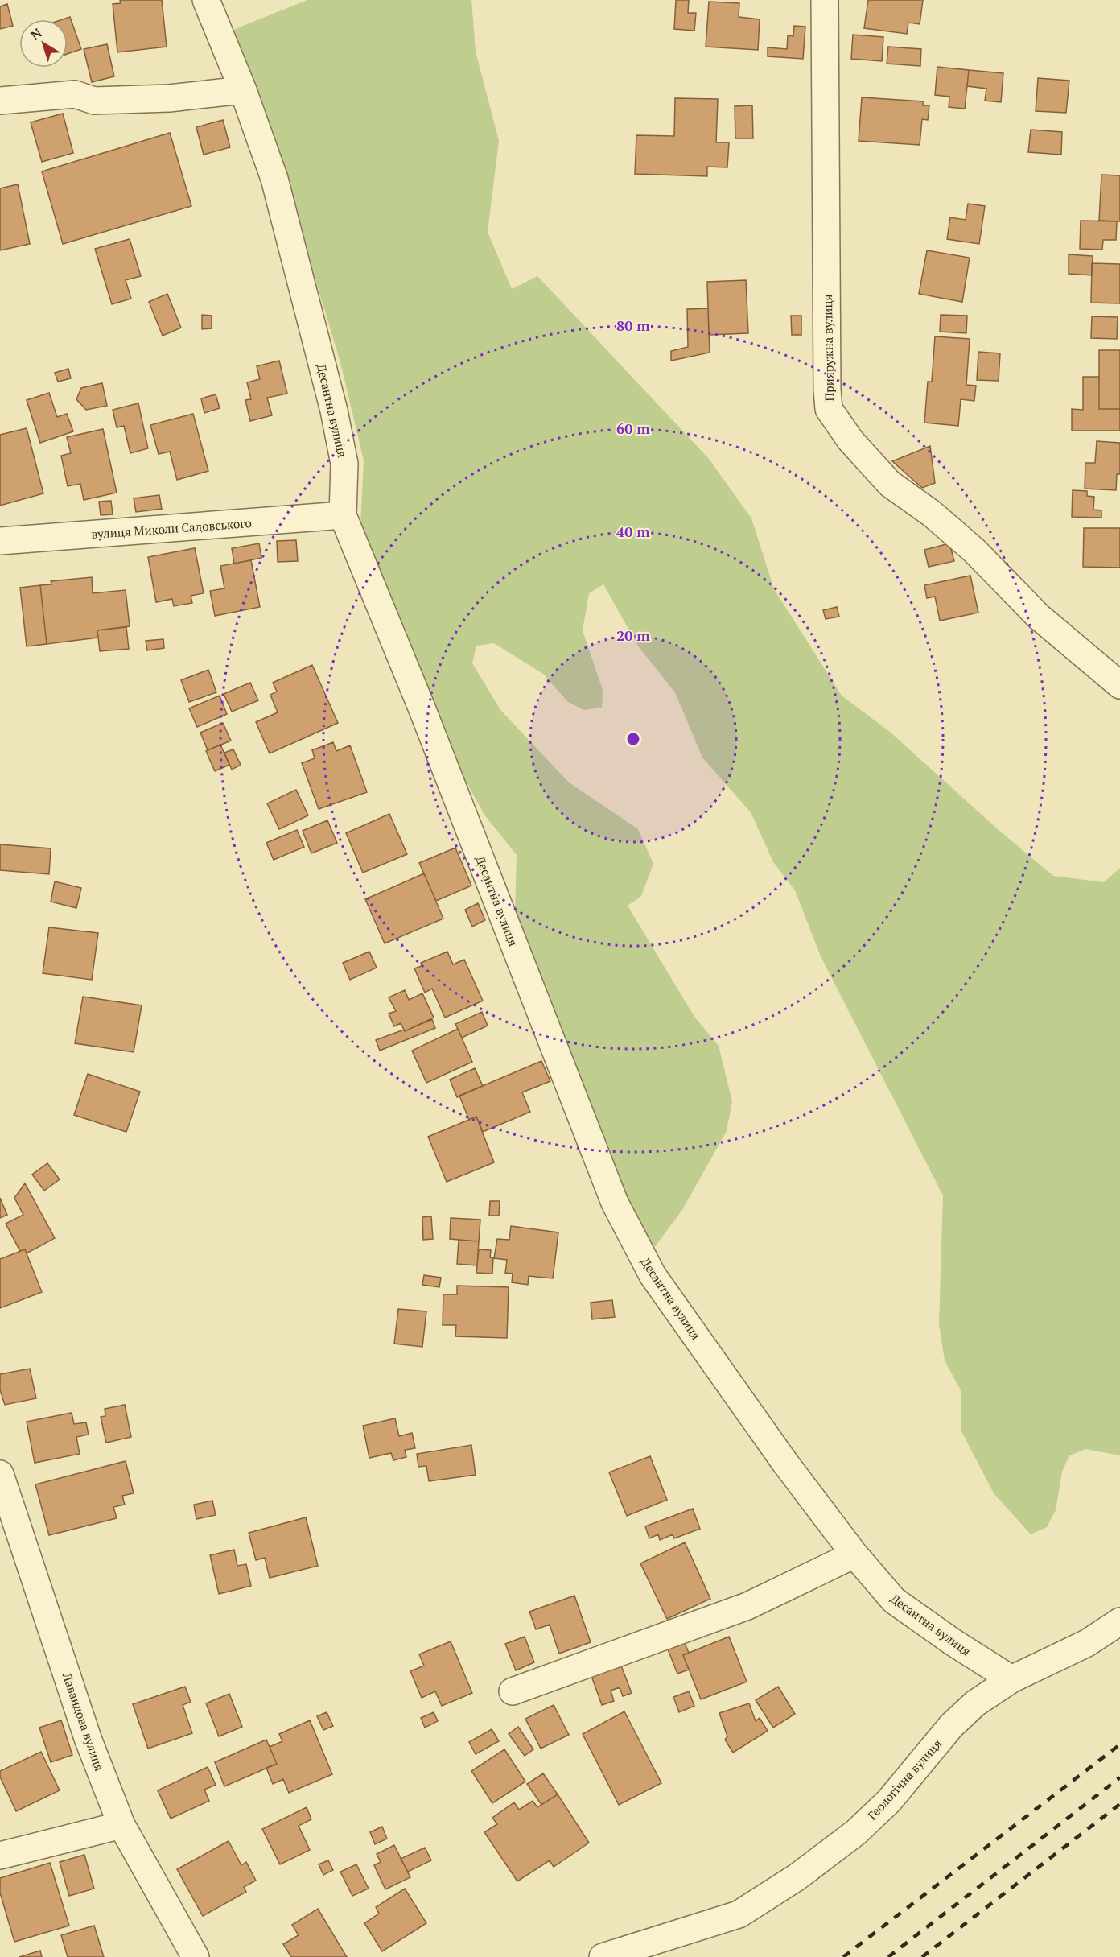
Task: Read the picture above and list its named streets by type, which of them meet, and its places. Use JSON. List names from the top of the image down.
{
  "streets": {
    "street": [
      "Прияружна вулиця",
      "Десантна вулиця",
      "вулиця Миколи Садовського",
      "Лавандова вулиця",
      "Геологічна вулиця"
    ]
  },
  "crossings": [
    ["Десантна вулиця", "вулиця Миколи Садовського"],
    ["Десантна вулиця", "Геологічна вулиця"]
  ],
  "north": "top left",
  "rings": [
    "80 m",
    "60 m",
    "40 m",
    "20 m"
  ]
}
